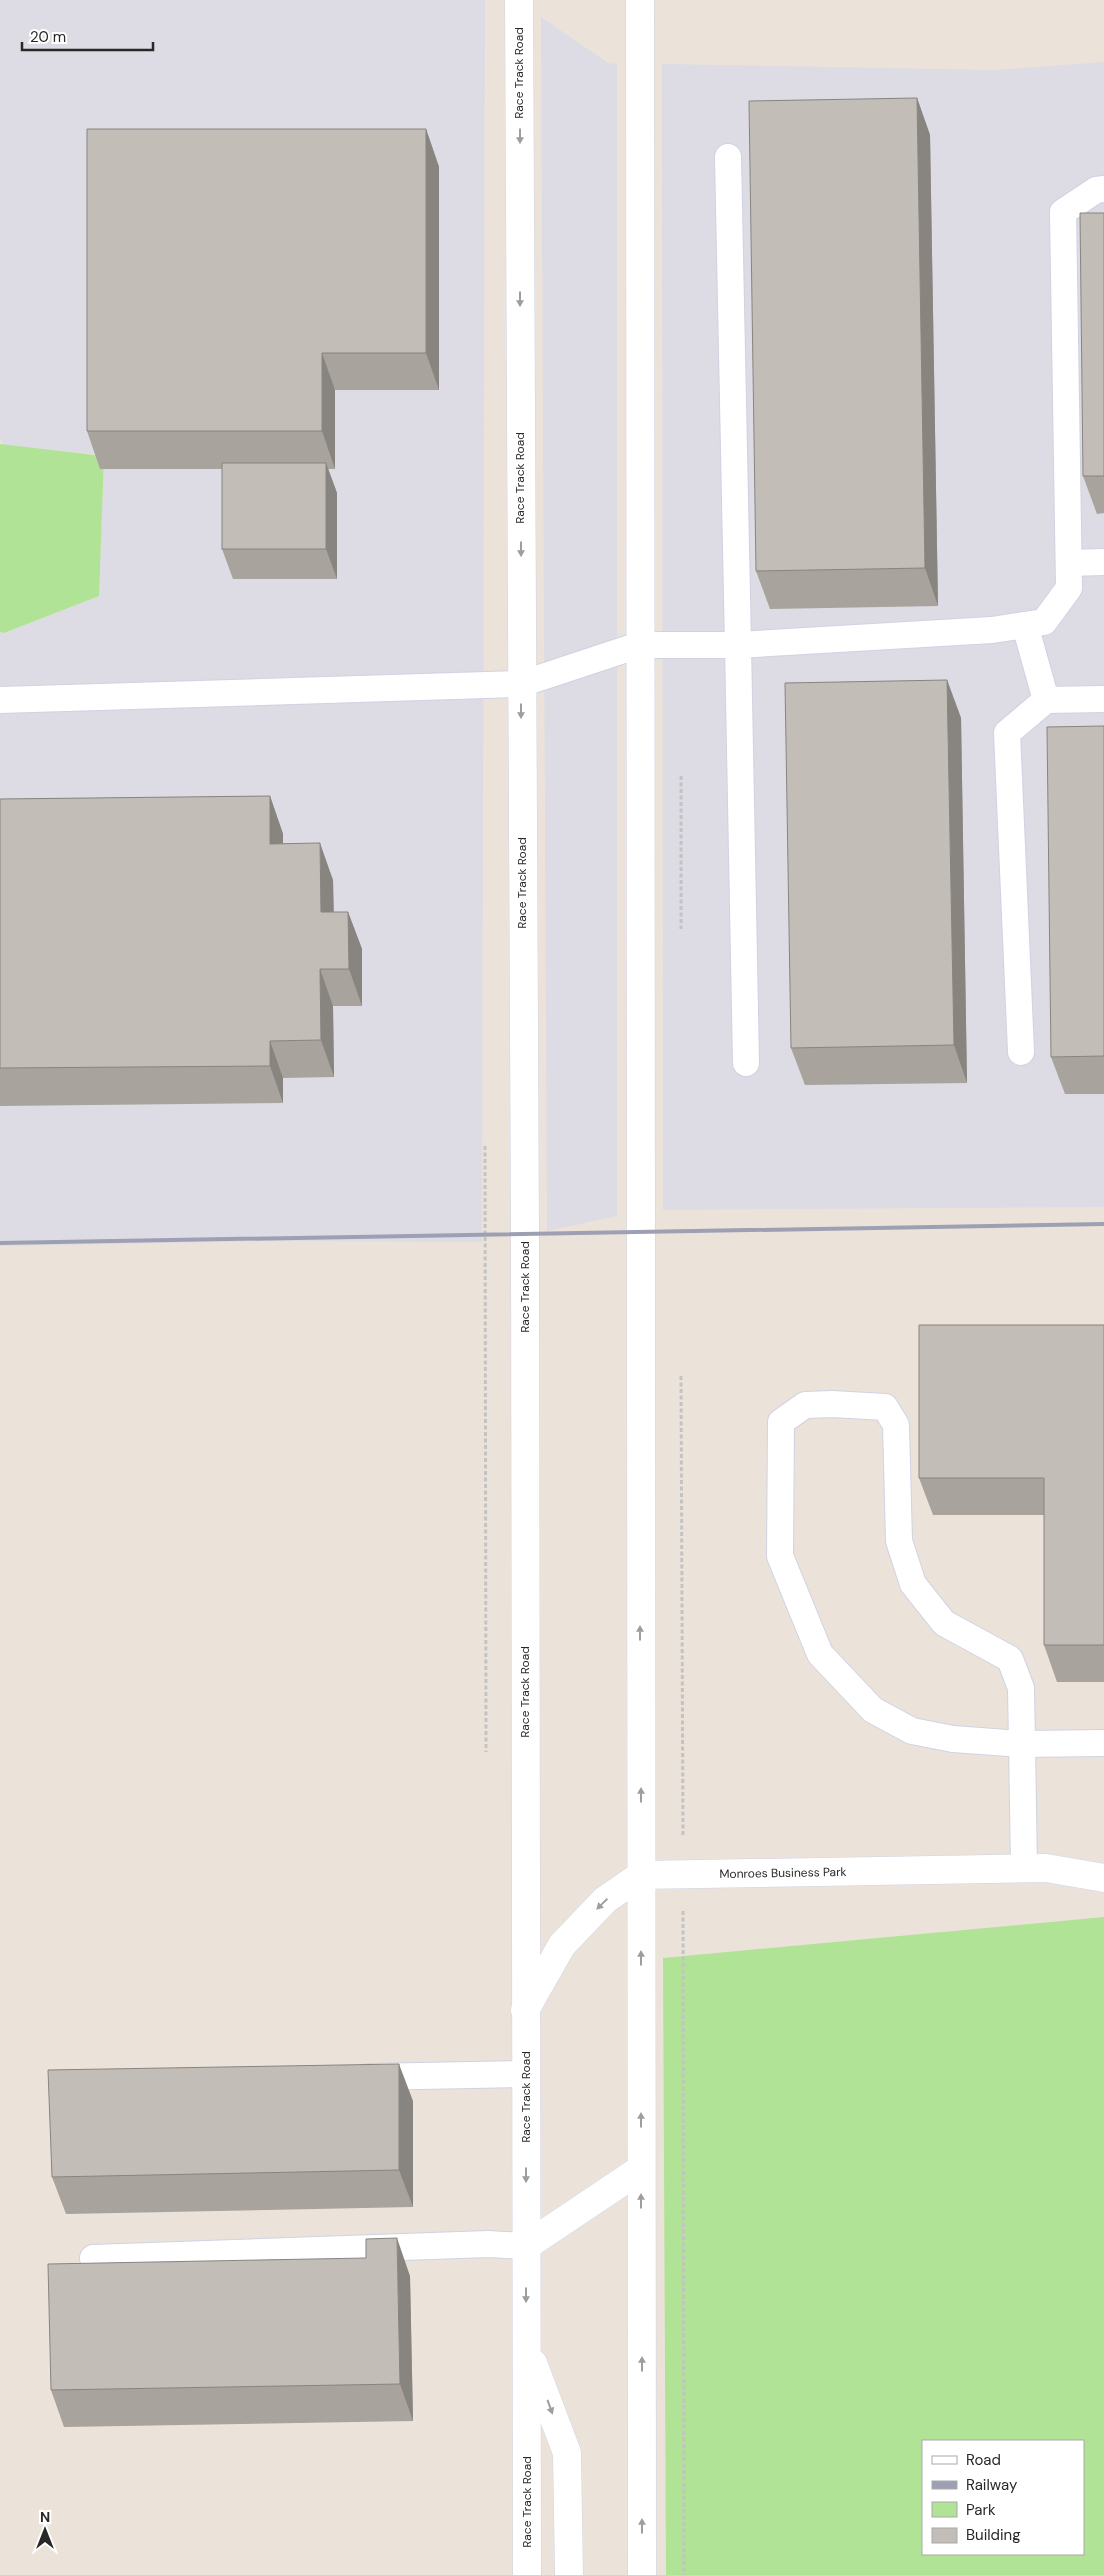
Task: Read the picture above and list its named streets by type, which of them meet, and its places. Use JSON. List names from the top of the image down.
{
  "streets": {
    "main road": ["Race Track Road", "Monroes Business Park"]
  },
  "legend": [
    "Road",
    "Railway",
    "Park",
    "Building"
  ],
  "scale_bar": "20 m",
  "north": "top"
}
